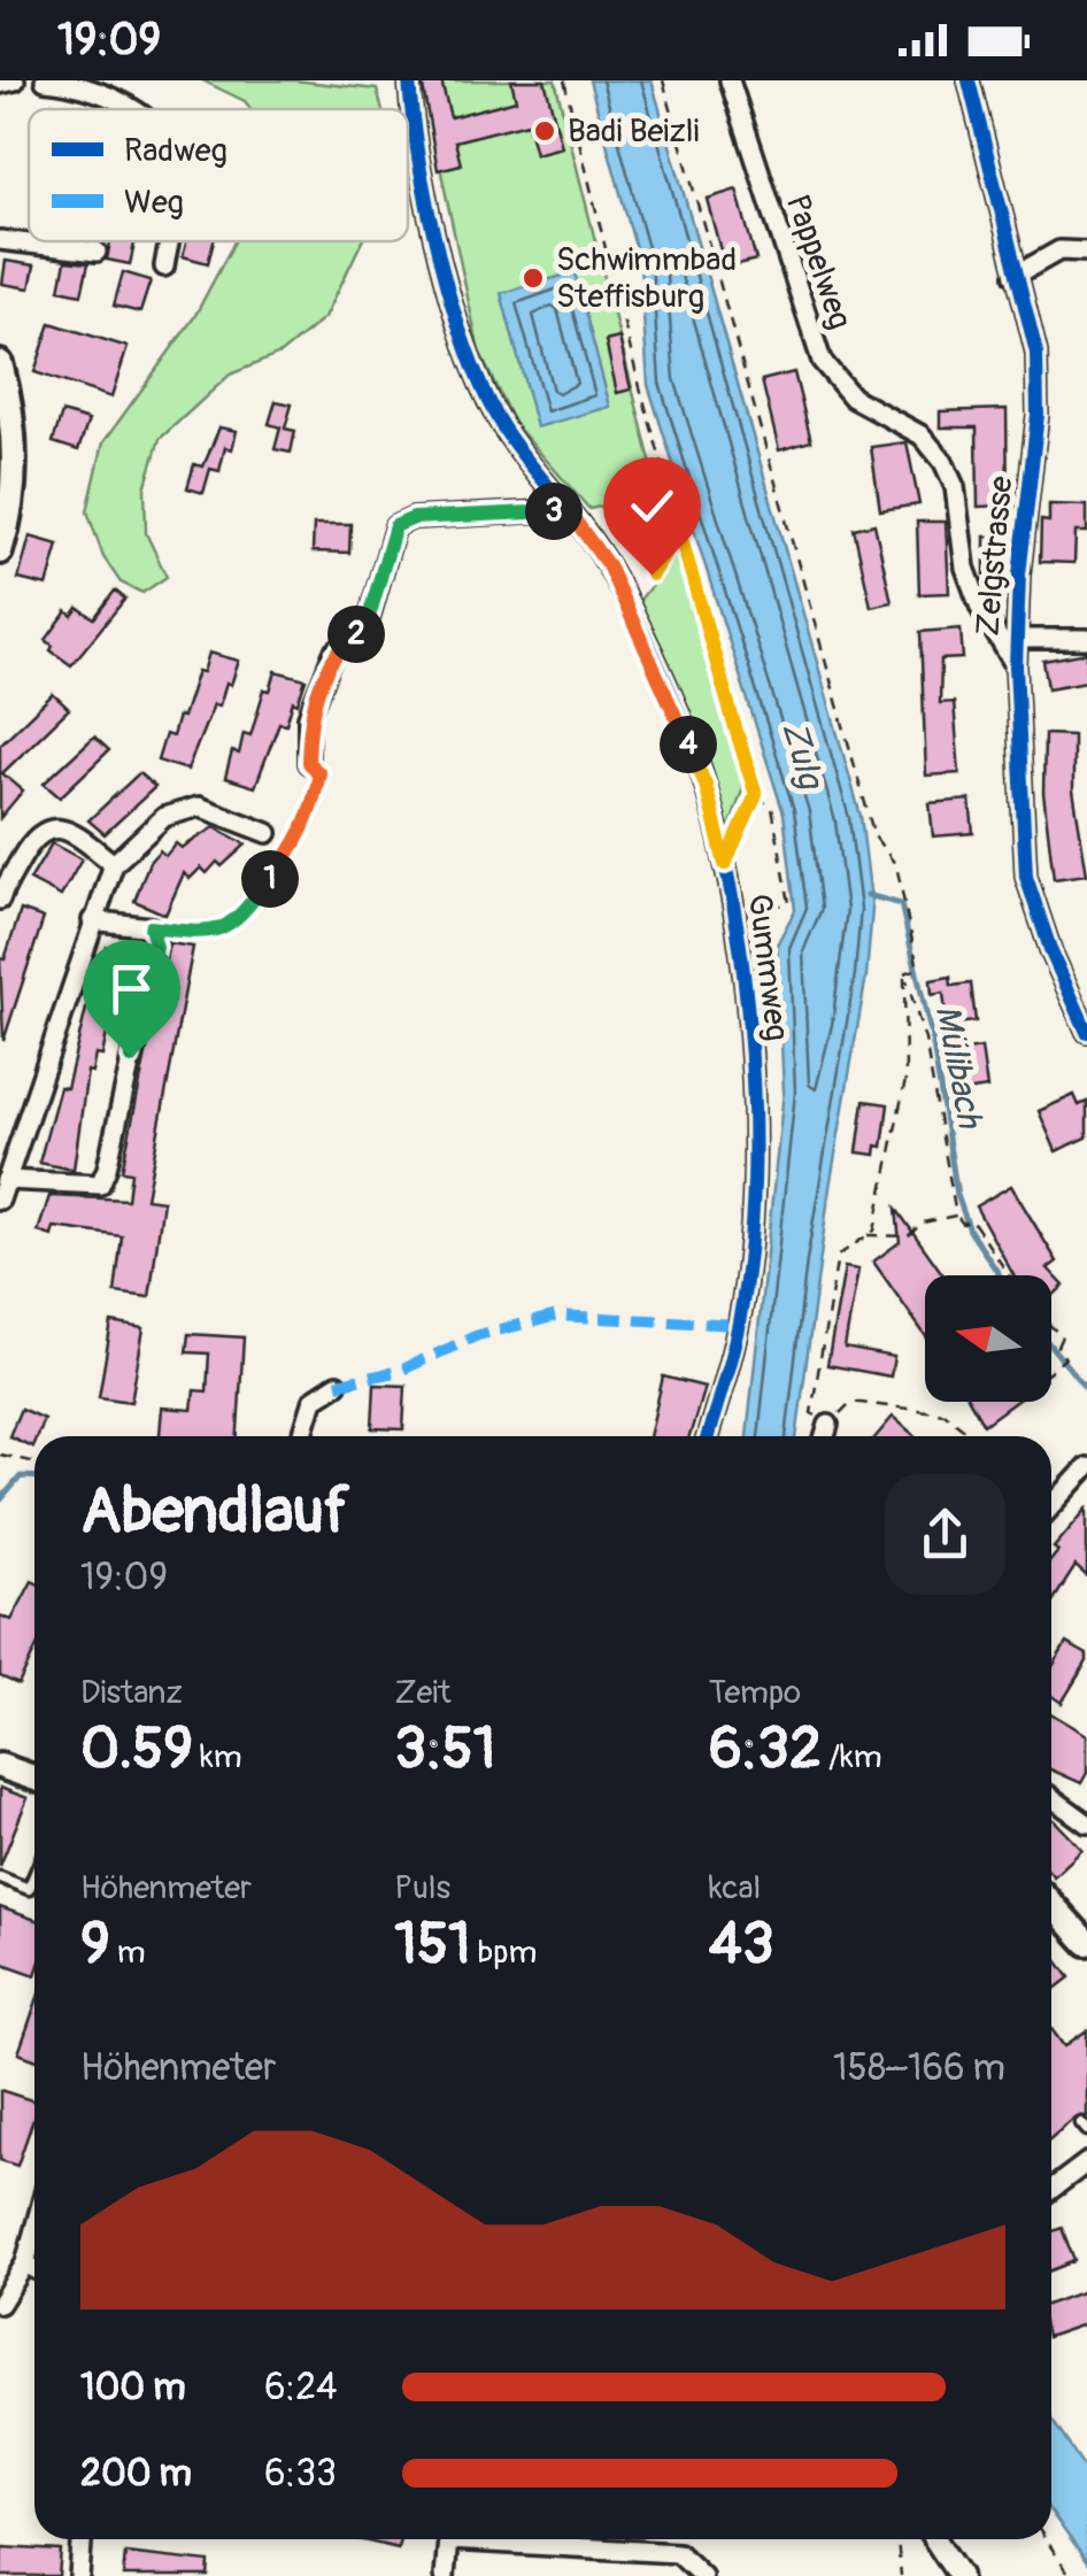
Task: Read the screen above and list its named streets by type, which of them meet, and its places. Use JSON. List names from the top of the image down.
{
  "streets": {
    "street": ["Pappelweg", "Zelgstrasse", "Gummweg"]
  },
  "crossings": [
    ["Pappelweg", "Zelgstrasse"]
  ],
  "water": ["Zulg", "Mülibach"],
  "places": ["Badi Beizli", "Schwimmbad Steffisburg"],
  "legend": ["Radweg", "Weg"],
  "north": "left",
  "page": {
    "status": "19:09",
    "pins": [
      "3",
      "2",
      "4",
      "1"
    ],
    "heading": ["Abendlauf", "19:09"],
    "stats": [
      ["Distanz", "0.59 km"],
      ["Zeit", "3:51"],
      ["Tempo", "6:32 /km"],
      ["Höhenmeter", "9 m"],
      ["Puls", "151 bpm"],
      ["kcal", "43"]
    ],
    "chart": ["Höhenmeter", "158–166 m"],
    "list": [
      {
        "name": "100 m",
        "note": "6:24"
      },
      {
        "name": "200 m",
        "note": "6:33"
      }
    ]
  }
}
